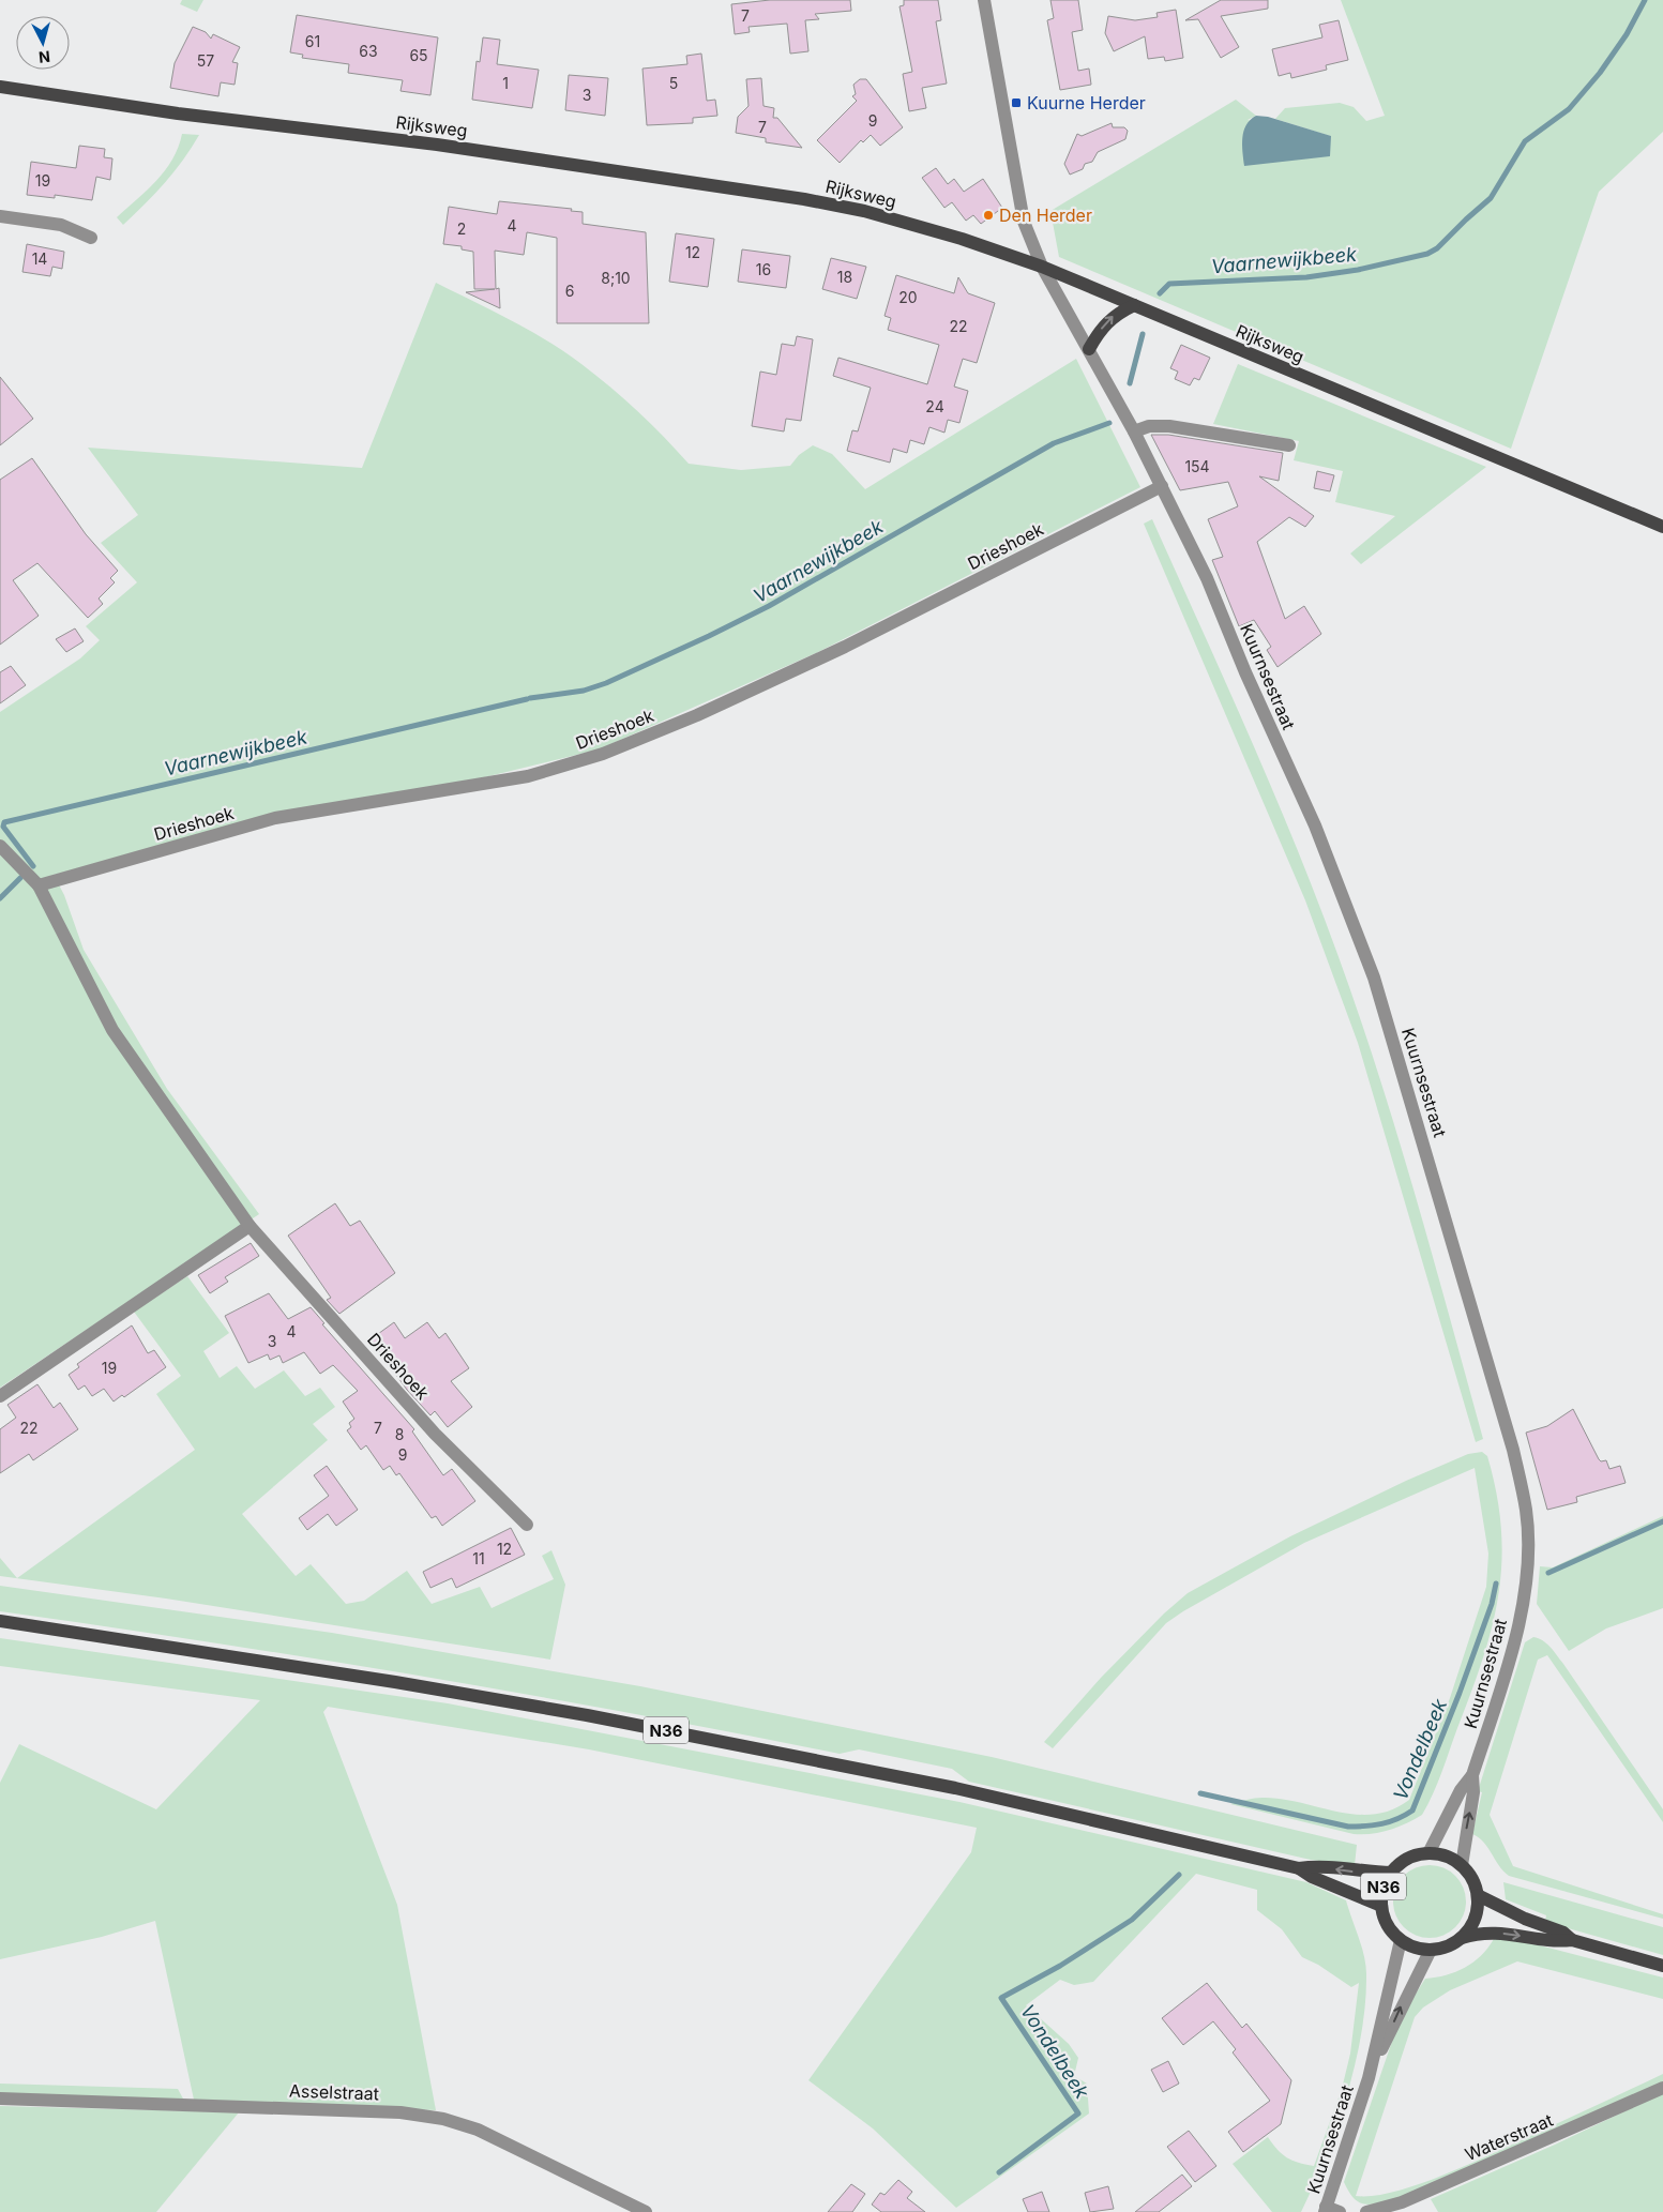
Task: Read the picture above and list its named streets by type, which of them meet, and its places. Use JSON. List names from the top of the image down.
{
  "streets": {
    "main road": ["Rijksweg", "N36"],
    "street": [
      "Drieshoek",
      "Kuurnsestraat",
      "Asselstraat",
      "Waterstraat"
    ]
  },
  "crossings": [
    ["Rijksweg", "Kuurnsestraat"],
    ["Drieshoek", "Kuurnsestraat"],
    ["Kuurnsestraat", "N36"]
  ],
  "water": ["Vaarnewijkbeek", "Vondelbeek"],
  "places": {
    "transit": ["Kuurne Herder"],
    "other": ["Den Herder"]
  },
  "house_numbers": [
    "7",
    "61",
    "63",
    "65",
    "57",
    "1",
    "5",
    "3",
    "9",
    "7",
    "19",
    "4",
    "2",
    "12",
    "14",
    "16",
    "18",
    "8;10",
    "6",
    "20",
    "22",
    "24",
    "154",
    "4",
    "3",
    "19",
    "22",
    "7",
    "8",
    "9",
    "12",
    "11"
  ],
  "north": "bottom"
}
